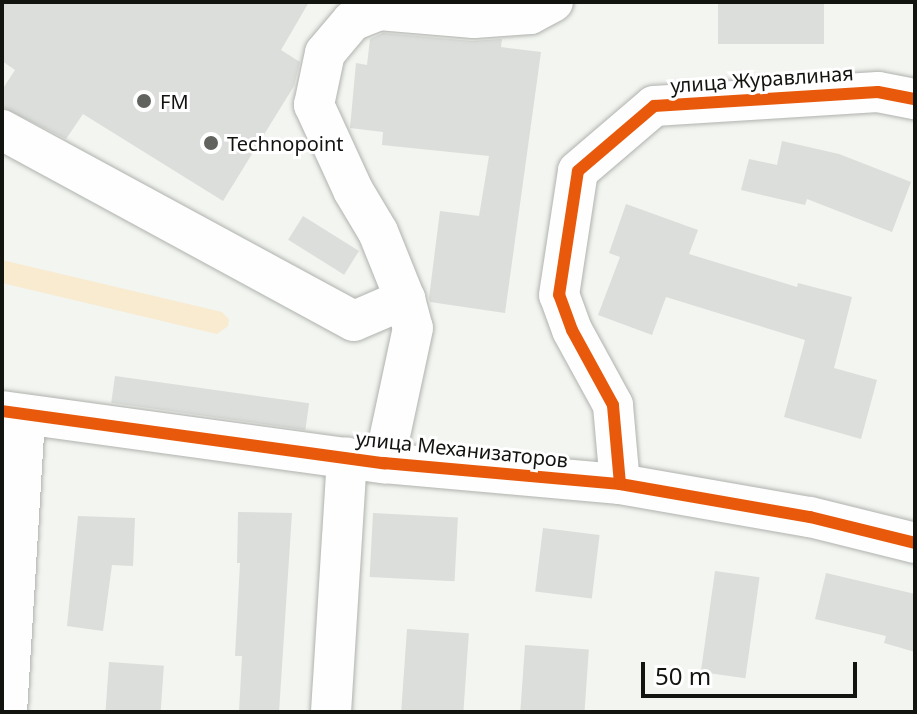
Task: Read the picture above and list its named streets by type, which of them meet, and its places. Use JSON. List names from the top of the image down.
{
  "streets": {
    "street": ["улица Журавлиная", "улица Механизаторов"]
  },
  "crossings": [
    ["улица Журавлиная", "улица Механизаторов"]
  ],
  "places": ["FM", "Technopoint"],
  "scale_bar": "50 m"
}
